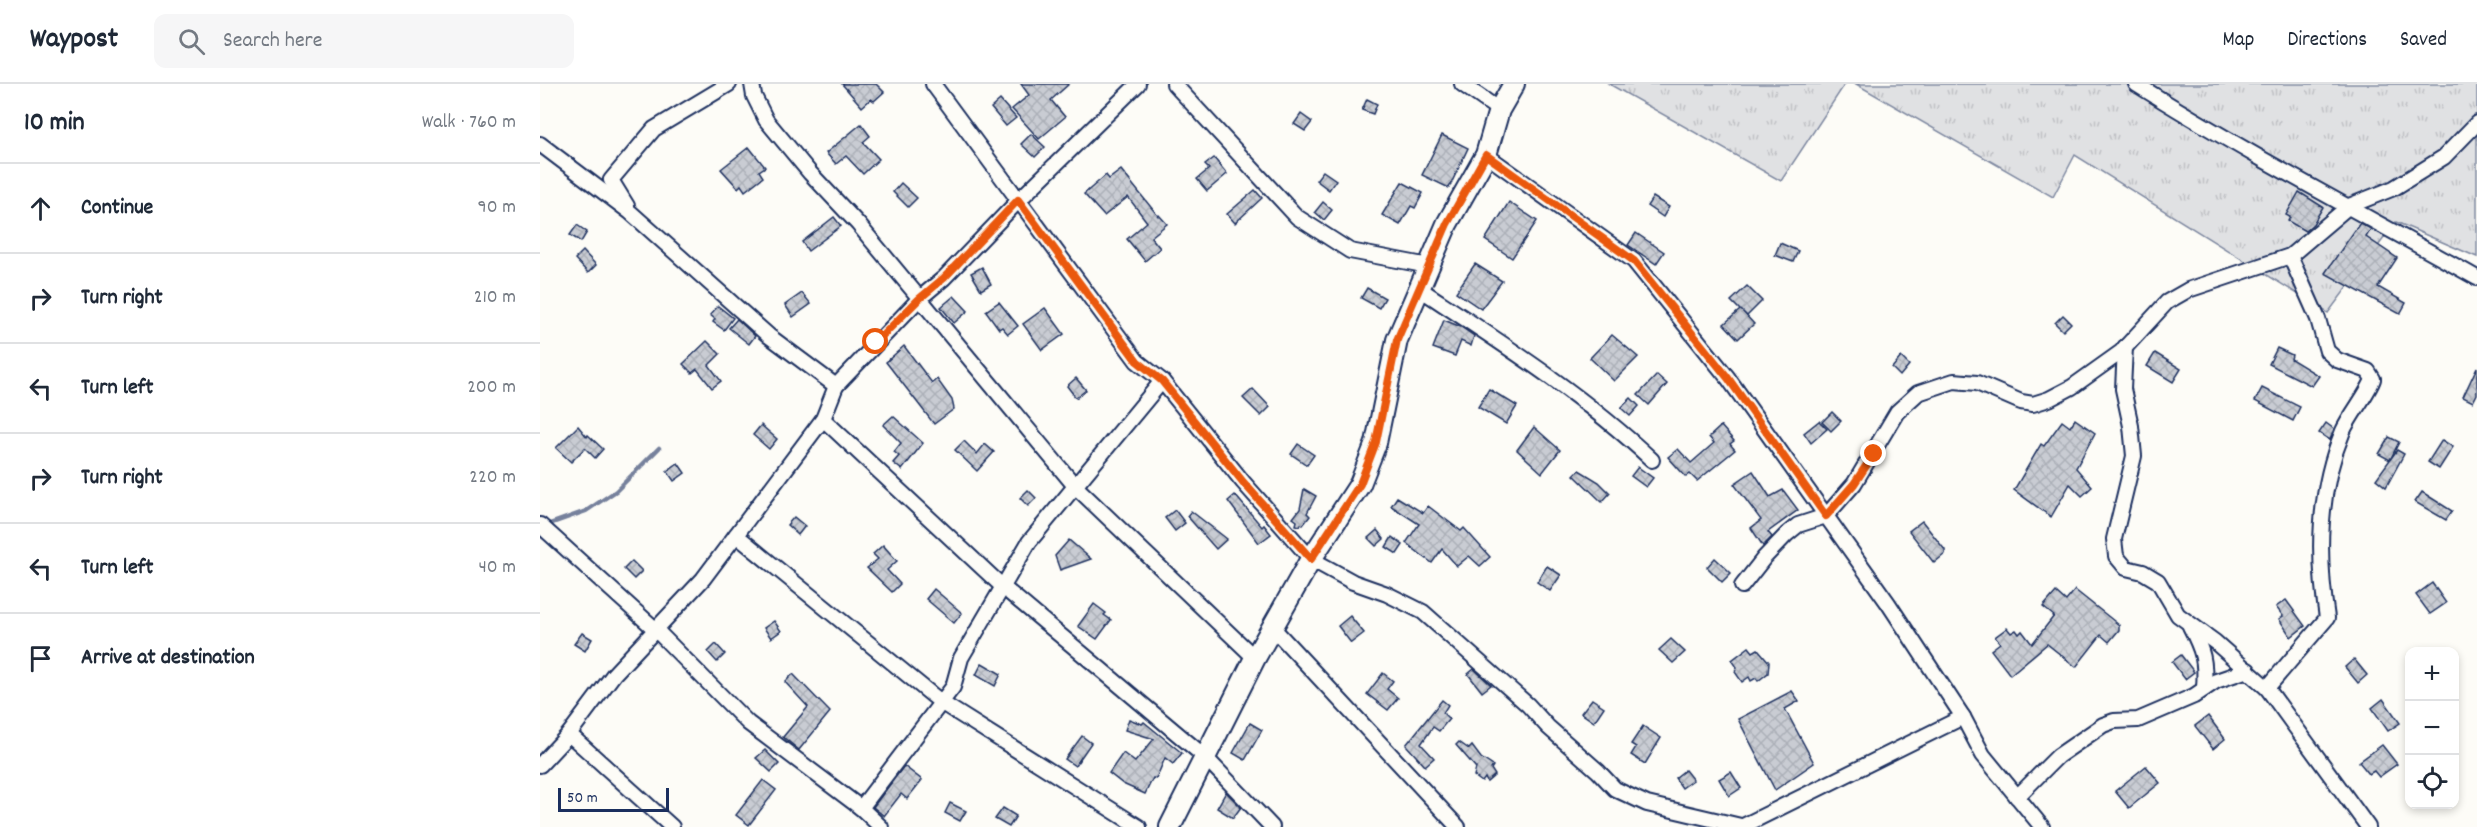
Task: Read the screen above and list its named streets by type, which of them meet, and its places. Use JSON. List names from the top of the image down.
{
  "scale_bar": "50 m",
  "page": {
    "header": "Waypost",
    "search": "Search here",
    "nav": ["Map", "Directions", "Saved"],
    "heading": ["10 min", "Walk · 760 m"],
    "list": [
      ["Continue", "90 m"],
      ["Turn right", "210 m"],
      ["Turn left", "200 m"],
      ["Turn right", "220 m"],
      ["Turn left", "40 m"],
      "Arrive at destination"
    ],
    "map_buttons": ["+", "−"],
    "scale": "50 m"
  }
}
